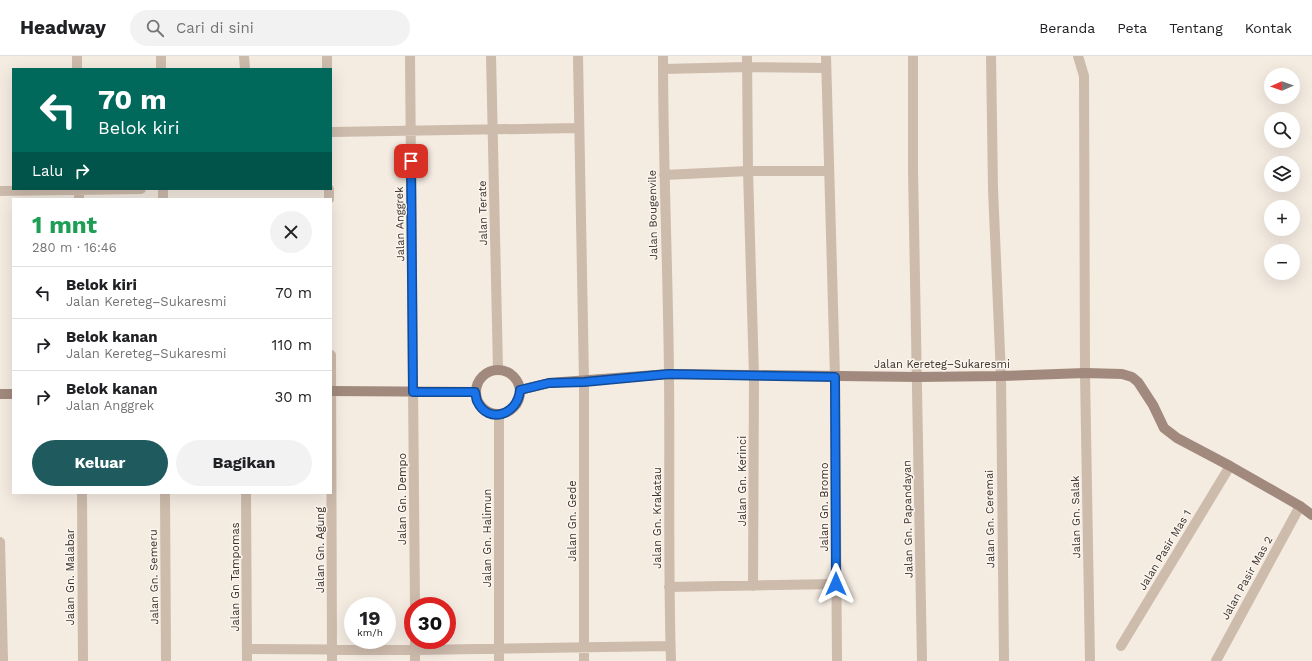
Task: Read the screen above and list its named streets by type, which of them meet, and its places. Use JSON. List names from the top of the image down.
{
  "streets": {
    "street": [
      "Jalan Terate",
      "Jalan Bougenvile",
      "Jalan Anggrek",
      "Jalan Kereteg–Sukaresmi",
      "Jalan Gn. Kerinci",
      "Jalan Gn. Dempo",
      "Jalan Gn. Bromo",
      "Jalan Gn. Salak",
      "Jalan Gn. Krakatau",
      "Jalan Gn. Papandayan",
      "Jalan Gn. Ceremai",
      "Jalan Gn. Gede",
      "Jalan Gn. Halimun",
      "Jalan Gn. Agung",
      "Jalan Pasir Mas 1",
      "Jalan Gn. Malabar",
      "Jalan Gn. Semeru",
      "Jalan Gn Tampomas",
      "Jalan Pasir Mas 2"
    ]
  },
  "crossings": [
    ["Jalan Terate", "Jalan Kereteg–Sukaresmi"],
    ["Jalan Terate", "Jalan Gn. Halimun"],
    ["Jalan Bougenvile", "Jalan Kereteg–Sukaresmi"],
    ["Jalan Bougenvile", "Jalan Gn. Krakatau"],
    ["Jalan Anggrek", "Jalan Gn. Dempo"],
    ["Jalan Kereteg–Sukaresmi", "Jalan Gn. Kerinci"],
    ["Jalan Kereteg–Sukaresmi", "Jalan Gn. Bromo"],
    ["Jalan Kereteg–Sukaresmi", "Jalan Gn. Salak"],
    ["Jalan Kereteg–Sukaresmi", "Jalan Gn. Krakatau"],
    ["Jalan Kereteg–Sukaresmi", "Jalan Gn. Papandayan"],
    ["Jalan Kereteg–Sukaresmi", "Jalan Gn. Ceremai"],
    ["Jalan Kereteg–Sukaresmi", "Jalan Gn. Gede"],
    ["Jalan Kereteg–Sukaresmi", "Jalan Gn. Halimun"],
    ["Jalan Kereteg–Sukaresmi", "Jalan Pasir Mas 1"],
    ["Jalan Kereteg–Sukaresmi", "Jalan Pasir Mas 2"]
  ],
  "north": "left",
  "page": {
    "header": "Headway",
    "search": "Cari di sini",
    "nav": [
      "Beranda",
      "Peta",
      "Tentang",
      "Kontak"
    ],
    "map_buttons": ["+", "−"],
    "turn": ["70 m", "Belok kiri"],
    "then": "Lalu",
    "heading": ["1 mnt", "280 m · 16:46"],
    "list": [
      {
        "name": "Belok kiri",
        "note": "Jalan Kereteg–Sukaresmi",
        "value": "70 m"
      },
      {
        "name": "Belok kanan",
        "note": "Jalan Kereteg–Sukaresmi",
        "value": "110 m"
      },
      {
        "name": "Belok kanan",
        "note": "Jalan Anggrek",
        "value": "30 m"
      }
    ],
    "buttons": ["Keluar", "Bagikan"],
    "speed": "19 km/h",
    "limit": "30"
  }
}
